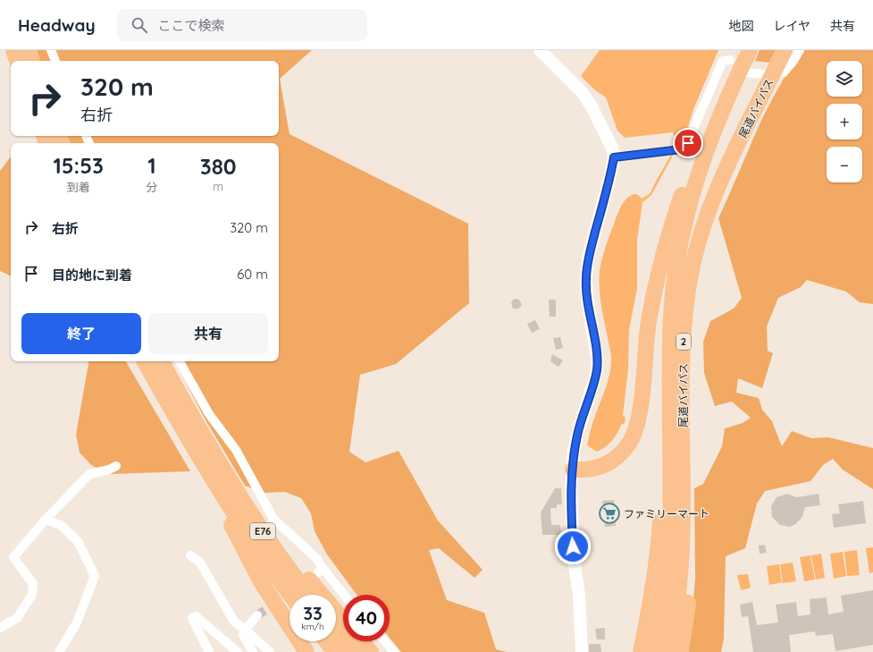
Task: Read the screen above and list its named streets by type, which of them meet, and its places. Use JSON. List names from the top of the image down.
{
  "streets": {
    "highway": ["尾道バイパス", "2", "E76"]
  },
  "places": {
    "supermarket": ["ファミリーマート"]
  },
  "page": {
    "header": "Headway",
    "search": "ここで検索",
    "nav": ["地図", "レイヤ", "共有"],
    "map_buttons": ["+", "−"],
    "turn": ["320 m", "右折"],
    "eta": [
      "15:53",
      "到着",
      "1",
      "分",
      "380",
      "m"
    ],
    "list": [
      {
        "name": "右折",
        "value": "320 m"
      },
      {
        "name": "目的地に到着",
        "value": "60 m"
      }
    ],
    "buttons": ["終了", "共有"],
    "speed": "33 km/h",
    "limit": "40"
  }
}
